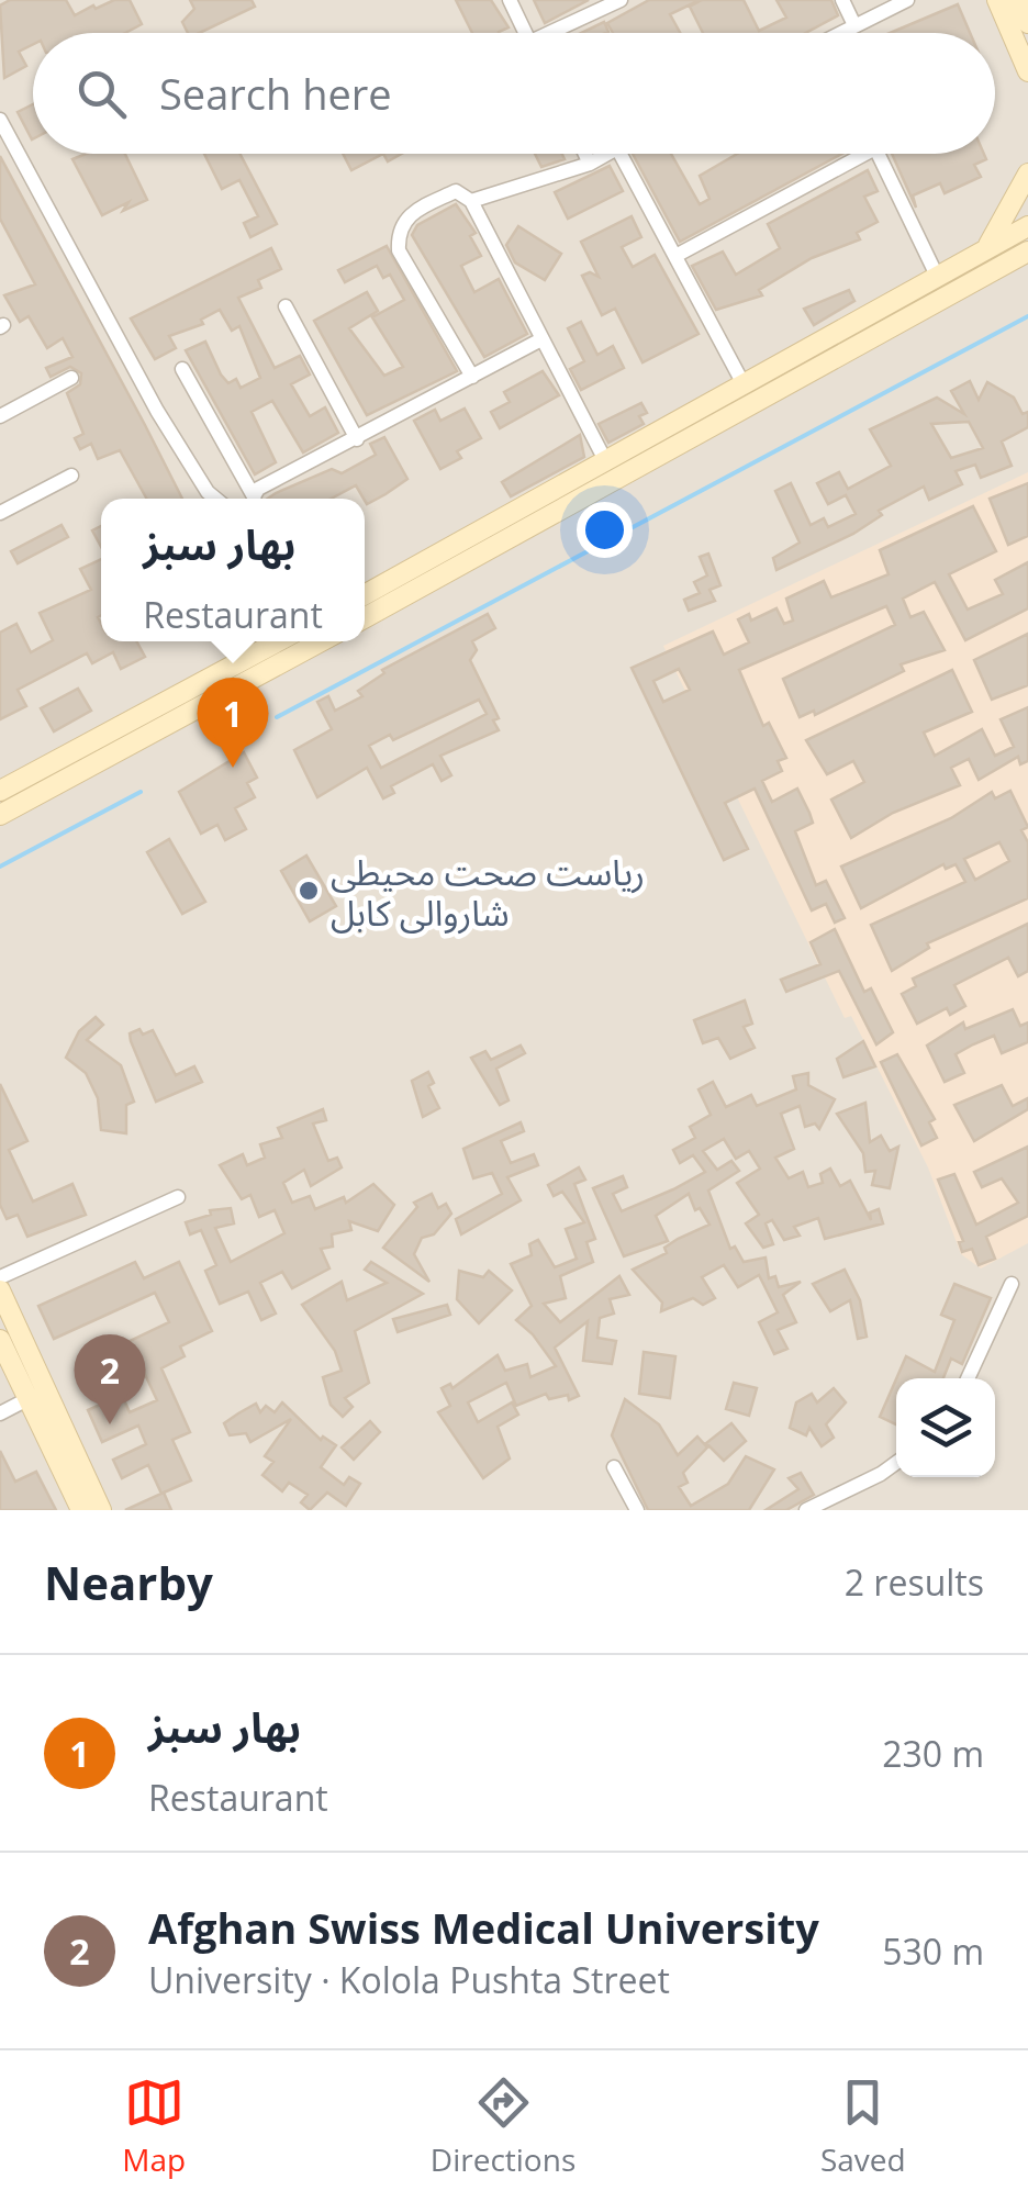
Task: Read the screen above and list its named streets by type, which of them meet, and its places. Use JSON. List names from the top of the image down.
{
  "places": ["ریاست صحت محیطی شاروالی کابل"],
  "page": {
    "search": "Search here",
    "popup": ["بهار سبز", "Restaurant"],
    "pins": ["1", "2"],
    "heading": ["Nearby", "2 results"],
    "list": [
      {
        "mark": "1",
        "name": "بهار سبز",
        "note": "Restaurant",
        "value": "230 m"
      },
      {
        "mark": "2",
        "name": "Afghan Swiss Medical University",
        "note": "University · Kolola Pushta Street",
        "value": "530 m"
      }
    ],
    "nav": ["Map", "Directions", "Saved"]
  }
}
